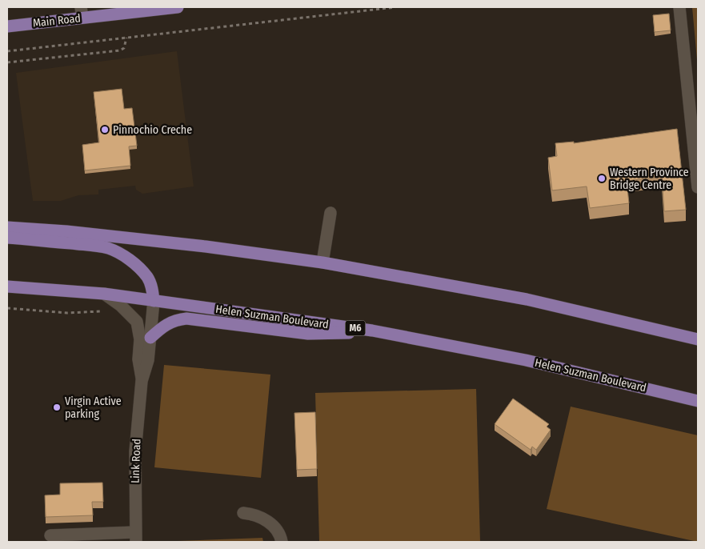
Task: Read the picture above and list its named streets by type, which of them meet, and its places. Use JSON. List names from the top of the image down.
{
  "streets": {
    "main road": ["Main Road", "Helen Suzman Boulevard", "M6"],
    "street": ["Link Road"]
  },
  "crossings": [
    ["Helen Suzman Boulevard", "Link Road"]
  ],
  "places": ["Pinnochio Creche", "Western Province Bridge Centre", "Virgin Active parking"]
}
